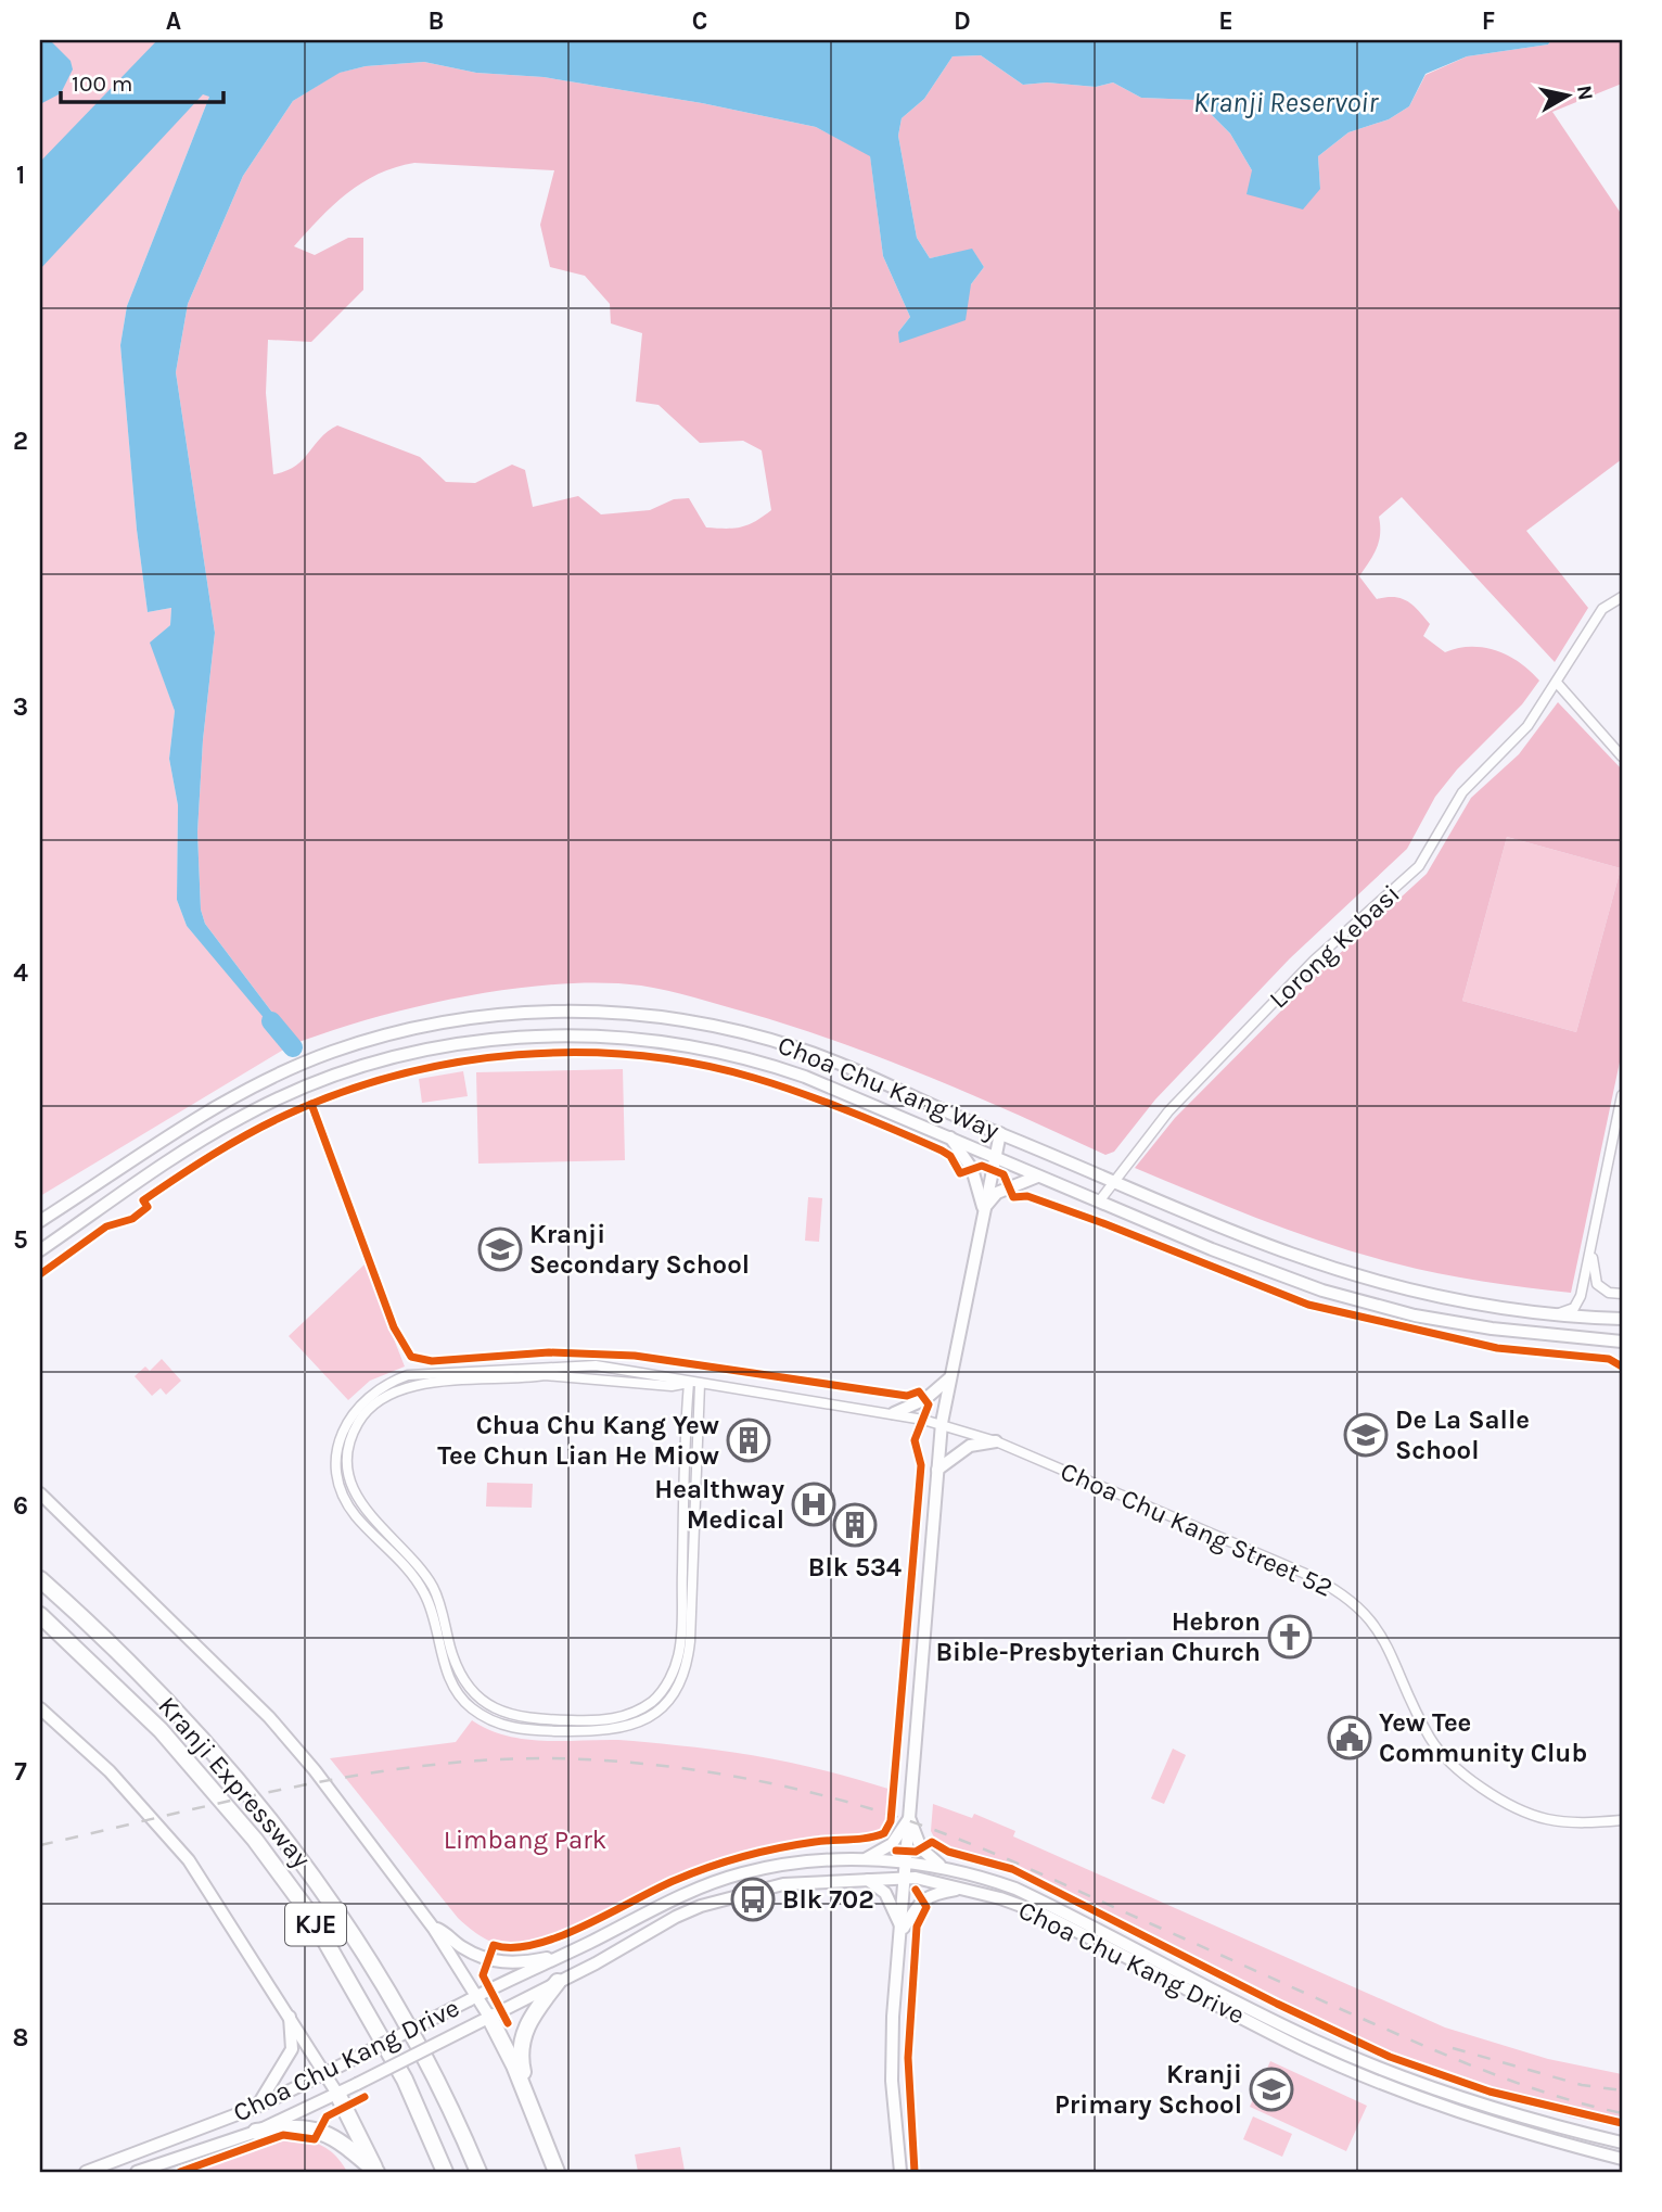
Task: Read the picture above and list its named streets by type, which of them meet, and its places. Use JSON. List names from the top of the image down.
{
  "streets": {
    "highway": ["Kranji Expressway", "KJE"],
    "main road": ["Choa Chu Kang Way", "Choa Chu Kang Drive"],
    "street": ["Lorong Kebasi", "Choa Chu Kang Street 52"]
  },
  "crossings": [
    ["Lorong Kebasi", "Choa Chu Kang Way"]
  ],
  "water": ["Kranji Reservoir"],
  "parks": ["Limbang Park"],
  "places": {
    "school or university": ["Kranji Secondary School", "De La Salle School", "Kranji Primary School"],
    "building": ["Chua Chu Kang Yew Tee Chun Lian He Miow", "Blk 534"],
    "hospital": ["Healthway Medical"],
    "church": ["Hebron Bible-Presbyterian Church"],
    "public building": ["Yew Tee Community Club"],
    "bus stop": ["Blk 702"]
  },
  "scale_bar": "100 m",
  "north": "right",
  "grid": {
    "columns": [
      "A",
      "B",
      "C",
      "D",
      "E",
      "F"
    ],
    "rows": [
      "1",
      "2",
      "3",
      "4",
      "5",
      "6",
      "7",
      "8"
    ]
  }
}
